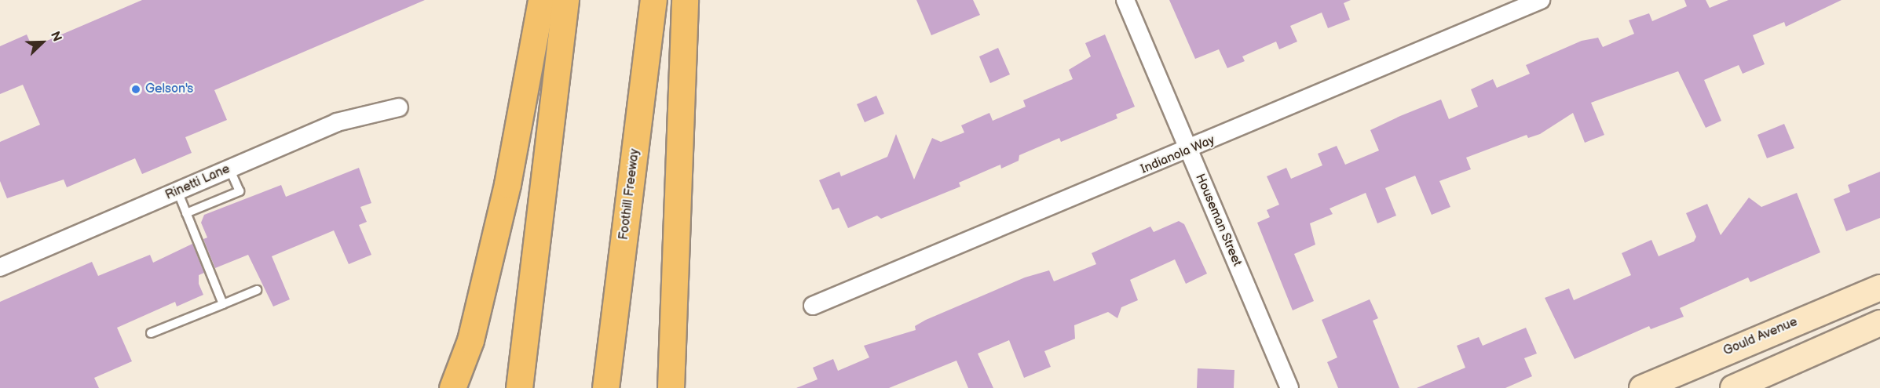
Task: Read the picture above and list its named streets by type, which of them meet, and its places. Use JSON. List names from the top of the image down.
{
  "streets": {
    "highway": ["Foothill Freeway"],
    "street": [
      "Indianola Way",
      "Rinetti Lane",
      "Houseman Street",
      "Gould Avenue"
    ]
  },
  "crossings": [
    ["Indianola Way", "Houseman Street"]
  ],
  "places": ["Gelson's"],
  "north": "top right"
}
